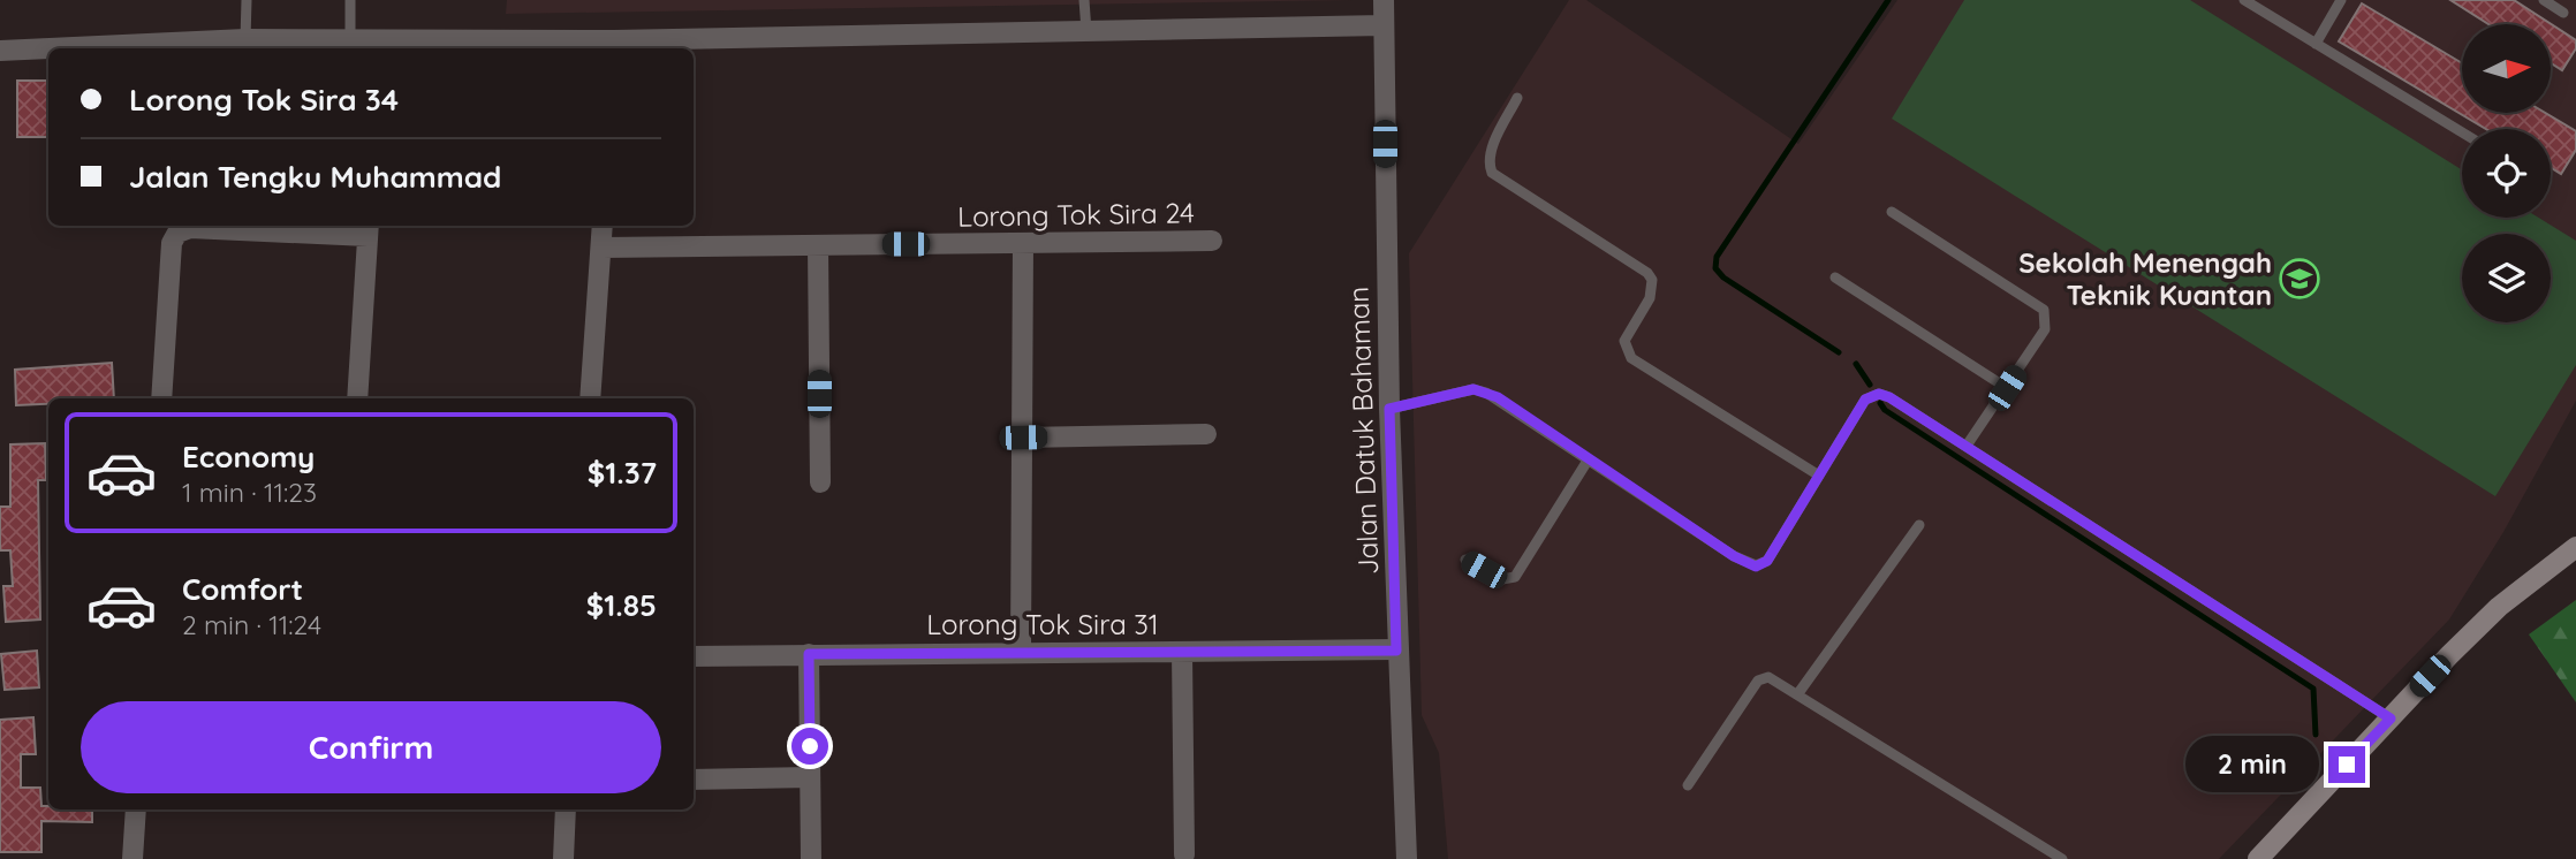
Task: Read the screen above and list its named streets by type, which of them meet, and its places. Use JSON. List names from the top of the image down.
{
  "streets": {
    "street": ["Lorong Tok Sira 24", "Jalan Datuk Bahaman", "Lorong Tok Sira 31"]
  },
  "crossings": [
    ["Jalan Datuk Bahaman", "Lorong Tok Sira 31"]
  ],
  "places": {
    "school or university": ["Sekolah Menengah Teknik Kuantan"]
  },
  "north": "right",
  "page": {
    "banner": ["Lorong Tok Sira 34", "Jalan Tengku Muhammad"],
    "list": [
      {
        "name": "Economy",
        "note": "1 min · 11:23",
        "value": "$1.37"
      },
      {
        "name": "Comfort",
        "note": "2 min · 11:24",
        "value": "$1.85"
      }
    ],
    "buttons": "Confirm",
    "bubble": "2 min"
  }
}
